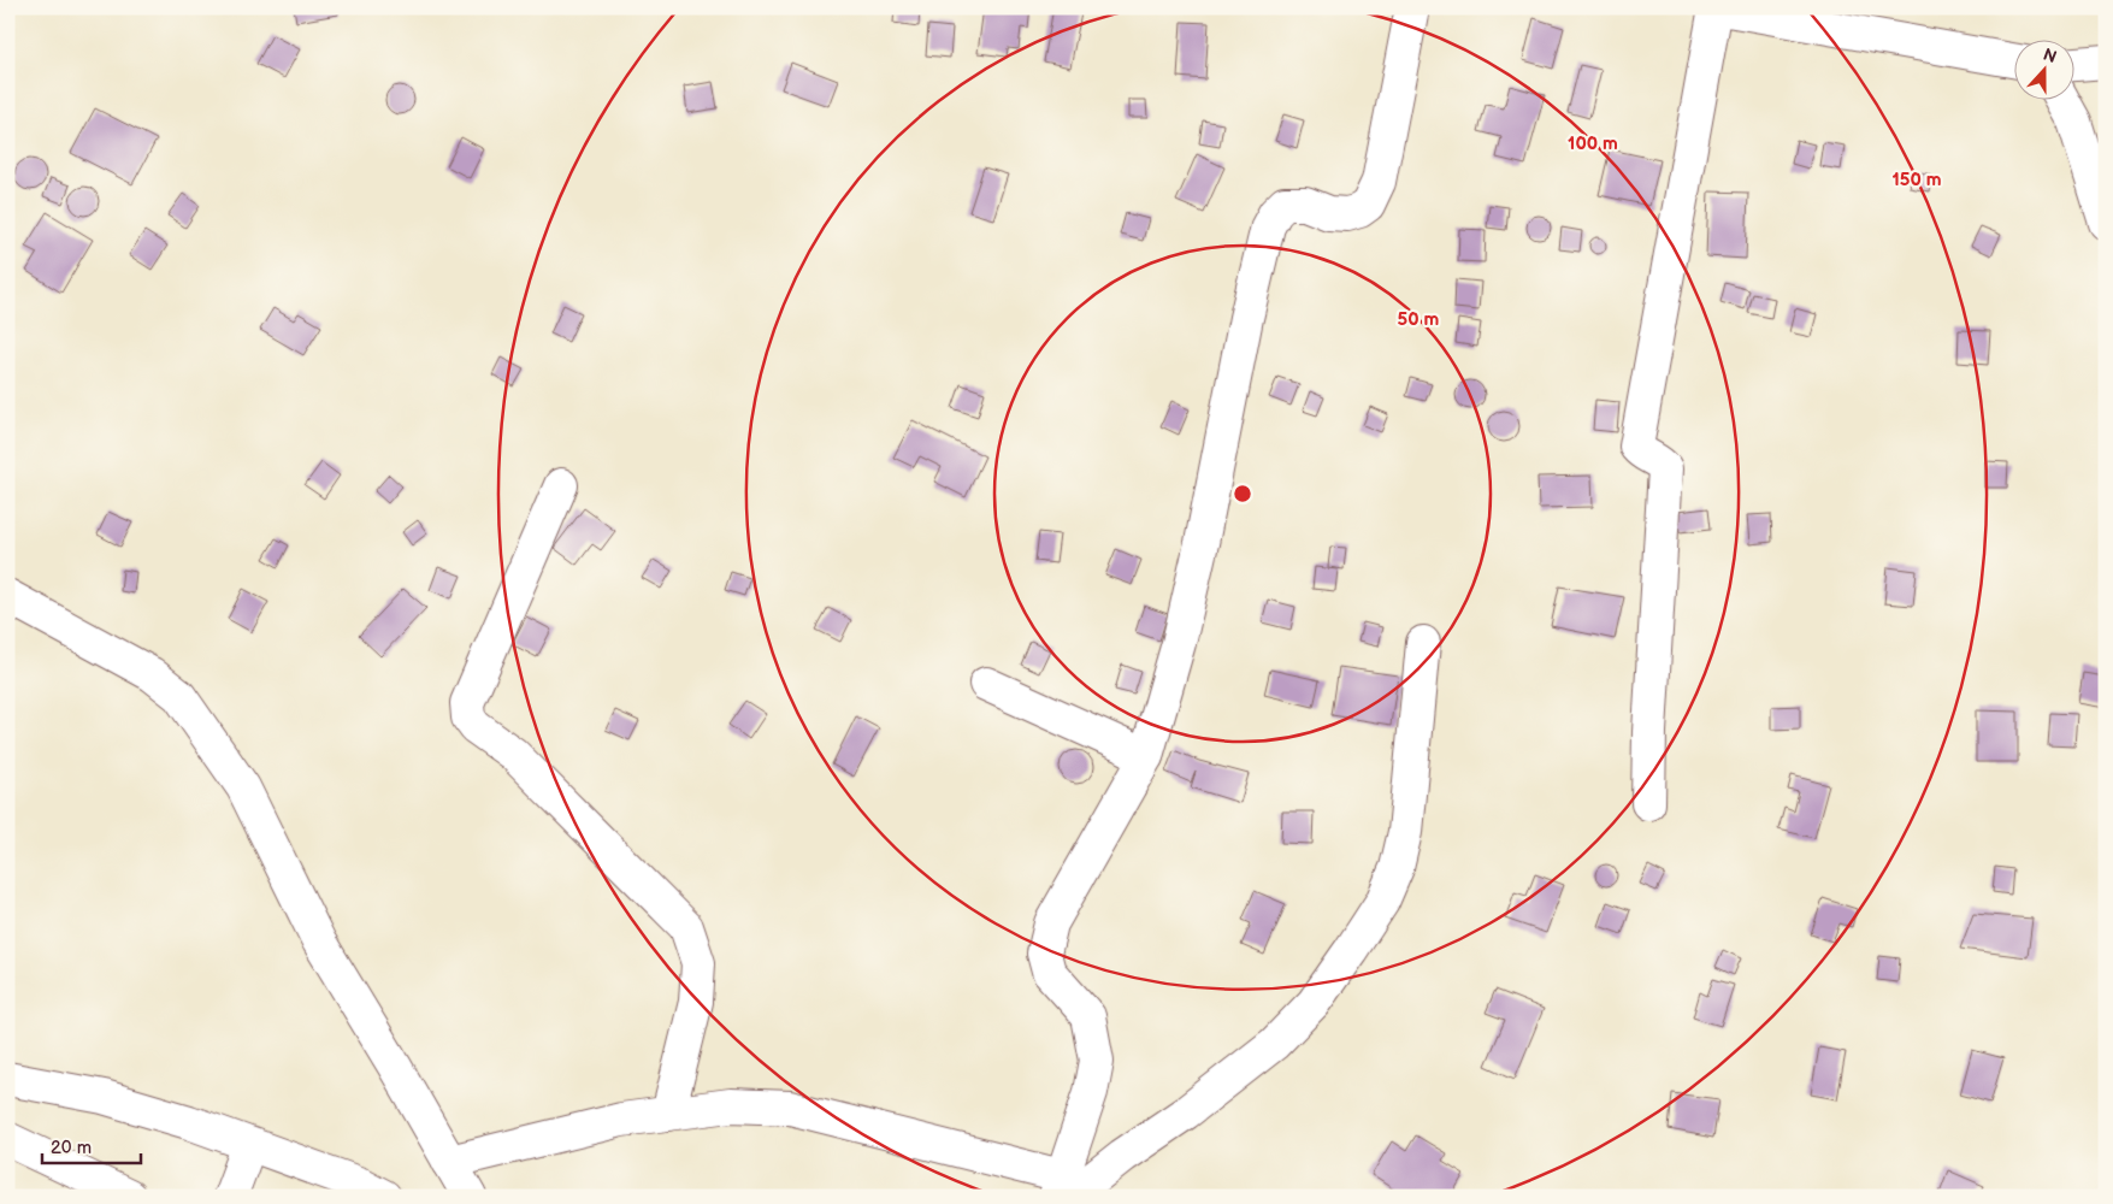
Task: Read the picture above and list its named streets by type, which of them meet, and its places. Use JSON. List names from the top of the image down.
{
  "scale_bar": "20 m",
  "north": "top",
  "rings": ["100 m", "150 m", "50 m"]
}
